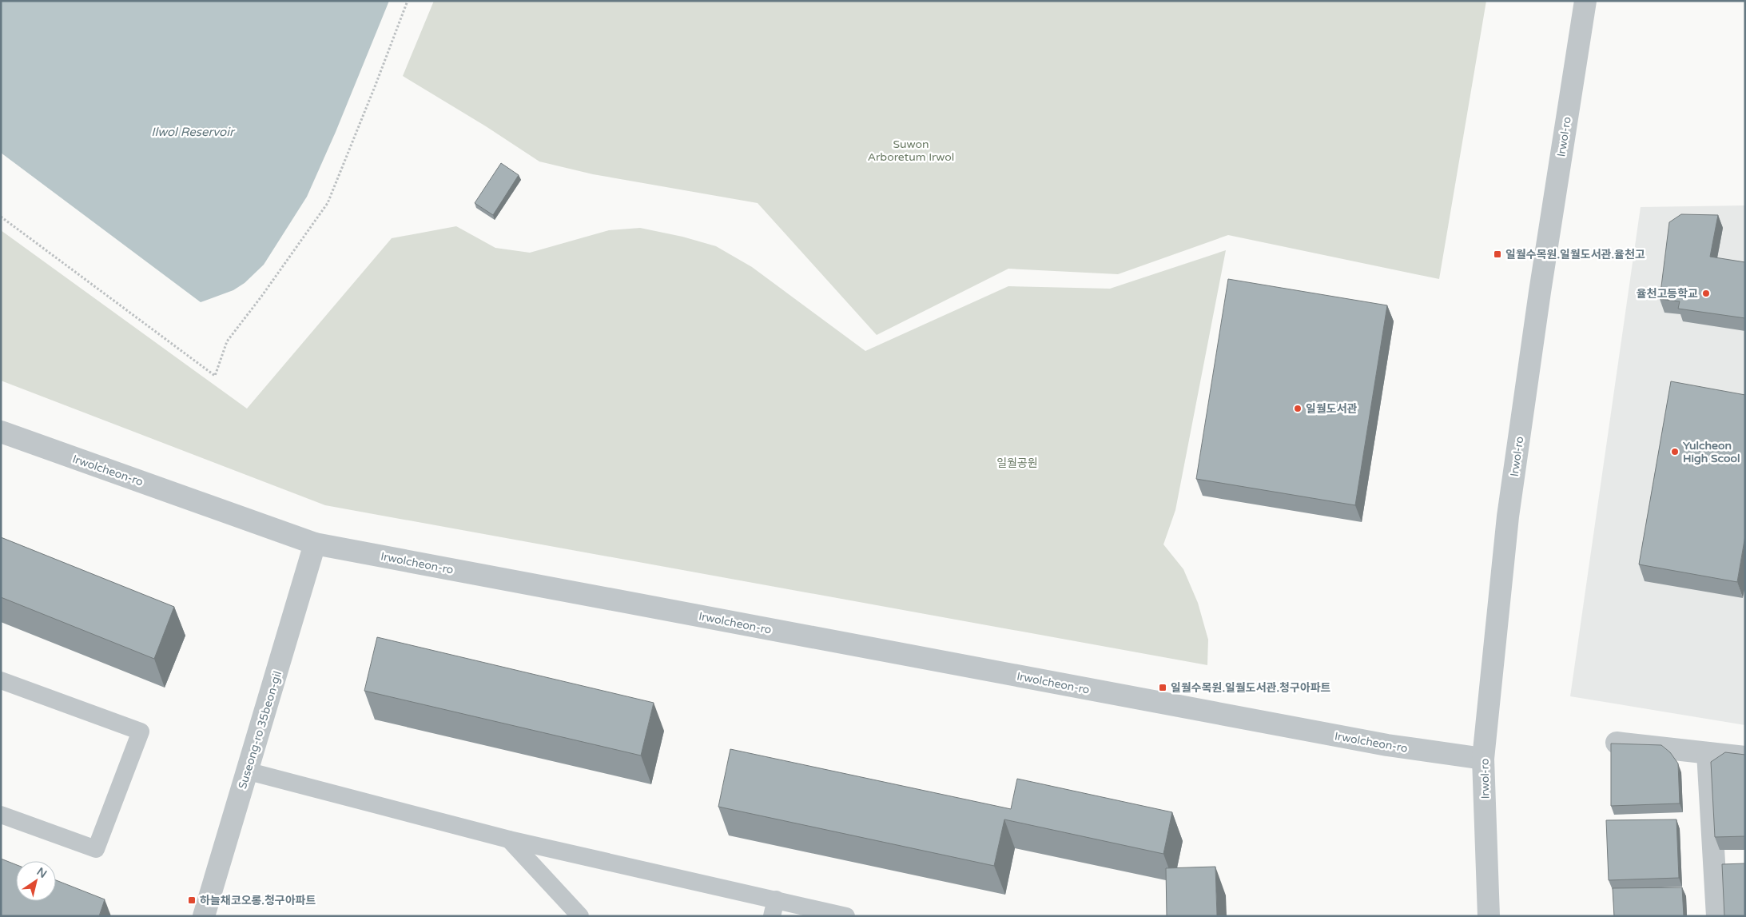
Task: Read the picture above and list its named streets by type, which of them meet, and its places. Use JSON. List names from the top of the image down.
{
  "streets": {
    "street": ["Irwol-ro", "Irwolcheon-ro", "Suseong-ro 35beon-gil"]
  },
  "crossings": [
    ["Irwol-ro", "Irwolcheon-ro"],
    ["Irwolcheon-ro", "Suseong-ro 35beon-gil"]
  ],
  "water": ["Ilwol Reservoir"],
  "parks": ["Suwon Arboretum Irwol", "일월공원"],
  "places": {
    "transit": ["일월수목원.일월도서관.율천고", "일월수목원.일월도서관.청구아파트", "하늘채코오롱.청구아파트"],
    "other": ["율천고등학교", "일월도서관", "Yulcheon High Scool"]
  },
  "north": "top right"
}
